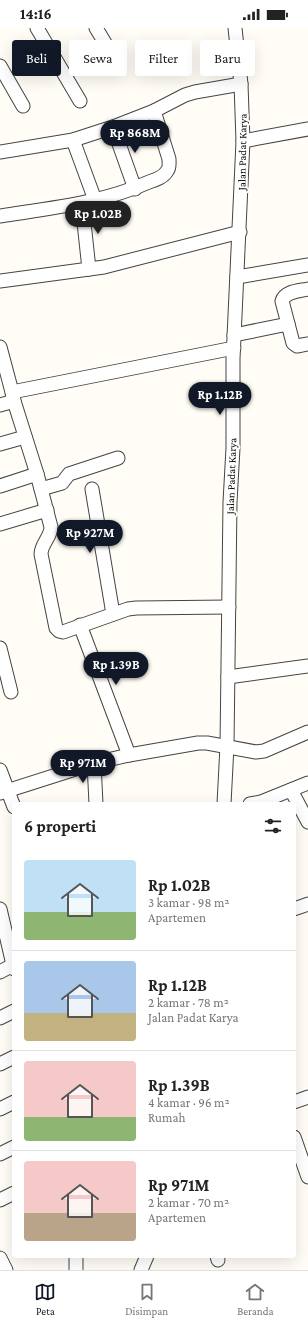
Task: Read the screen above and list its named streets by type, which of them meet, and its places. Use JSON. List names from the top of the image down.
{
  "streets": {
    "street": ["Jalan Padat Karya"]
  },
  "page": {
    "status": "14:16",
    "chip": [
      "Beli",
      "Sewa",
      "Filter",
      "Baru"
    ],
    "price": [
      "Rp 868M",
      "Rp 1.02B",
      "Rp 1.12B",
      "Rp 927M",
      "Rp 1.39B",
      "Rp 971M"
    ],
    "heading": "6 properti",
    "list": [
      {
        "name": "Rp 1.02B",
        "note": "3 kamar · 98 m² · Apartemen"
      },
      {
        "name": "Rp 1.12B",
        "note": "2 kamar · 78 m² · Jalan Padat Karya"
      },
      {
        "name": "Rp 1.39B",
        "note": "4 kamar · 96 m² · Rumah"
      },
      {
        "name": "Rp 971M",
        "note": "2 kamar · 70 m² · Apartemen"
      }
    ],
    "tabs": ["Peta", "Disimpan", "Beranda"]
  }
}
